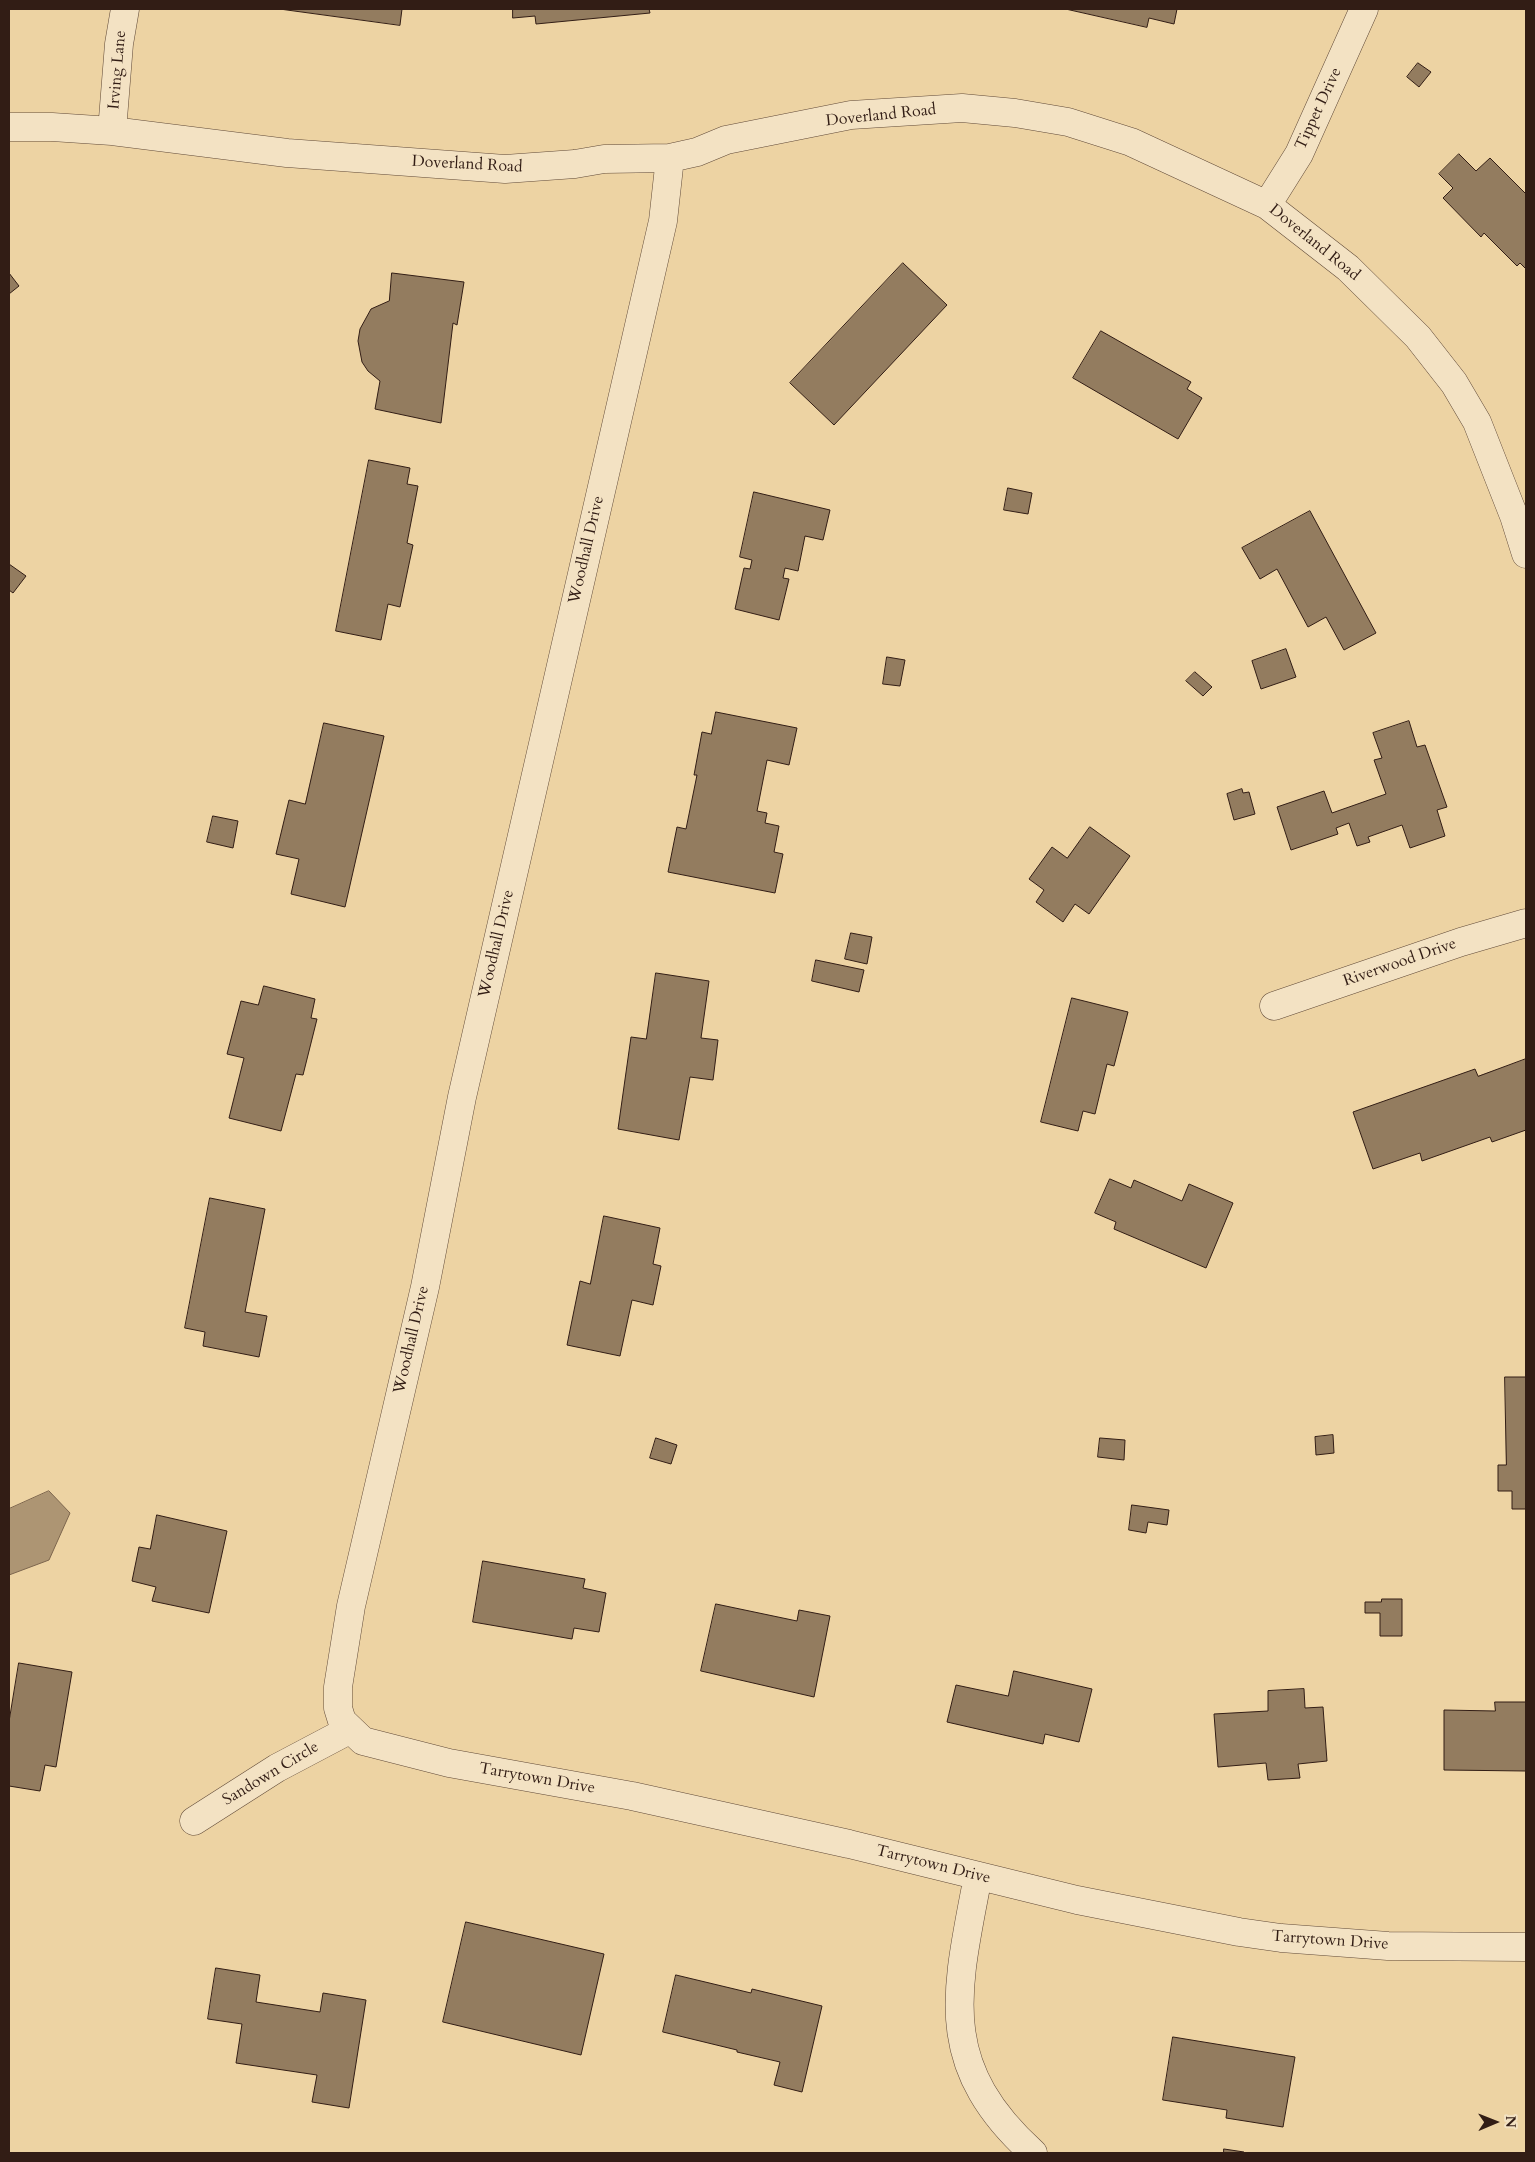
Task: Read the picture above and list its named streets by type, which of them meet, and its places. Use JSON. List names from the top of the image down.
{
  "streets": {
    "street": [
      "Irving Lane",
      "Tippet Drive",
      "Doverland Road",
      "Woodhall Drive",
      "Riverwood Drive",
      "Sandown Circle",
      "Tarrytown Drive"
    ]
  },
  "crossings": [
    ["Irving Lane", "Doverland Road"],
    ["Tippet Drive", "Doverland Road"],
    ["Doverland Road", "Woodhall Drive"],
    ["Woodhall Drive", "Sandown Circle"],
    ["Woodhall Drive", "Tarrytown Drive"],
    ["Sandown Circle", "Tarrytown Drive"]
  ],
  "north": "right"
}
